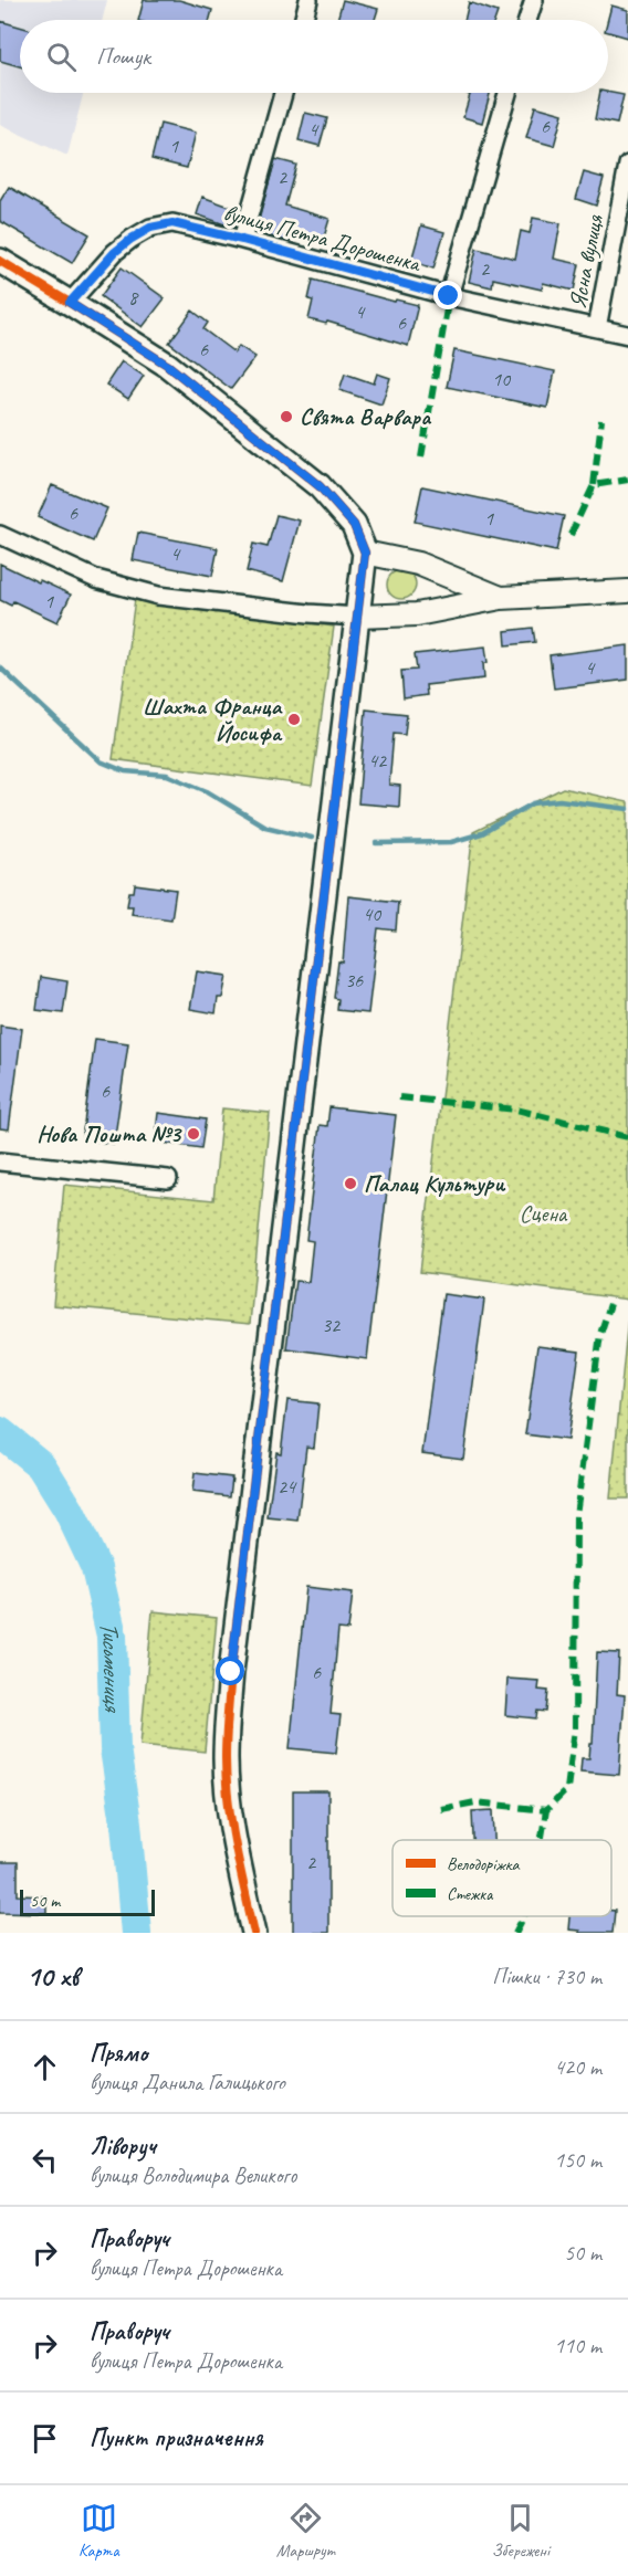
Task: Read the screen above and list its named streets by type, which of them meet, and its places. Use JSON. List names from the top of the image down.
{
  "streets": {
    "street": ["вулиця Петра Дорошенка", "Ясна вулиця"]
  },
  "crossings": [
    ["вулиця Петра Дорошенка", "Ясна вулиця"]
  ],
  "water": ["Тисьмениця"],
  "parks": ["Сцена"],
  "places": [
    "Свята Варвара",
    "Шахта Франца Йосифа",
    "Нова Пошта №3",
    "Палац Культури"
  ],
  "house_numbers": [
    "6",
    "4",
    "1",
    "2",
    "2",
    "8",
    "4",
    "6",
    "6",
    "10",
    "6",
    "1",
    "4",
    "1",
    "4",
    "42",
    "40",
    "36",
    "6",
    "32",
    "24",
    "6",
    "2"
  ],
  "legend": ["Велодоріжка", "Стежка"],
  "scale_bar": "50 m",
  "page": {
    "search": "Пошук",
    "scale": "50 m",
    "heading": ["10 хв", "Пішки · 730 m"],
    "list": [
      ["Прямо", "вулиця Данила Галицького", "420 m"],
      ["Ліворуч", "вулиця Володимира Великого", "150 m"],
      ["Праворуч", "вулиця Петра Дорошенка", "50 m"],
      ["Праворуч", "вулиця Петра Дорошенка", "110 m"],
      "Пункт призначення"
    ],
    "nav": ["Карта", "Маршрут", "Збережені"]
  }
}
